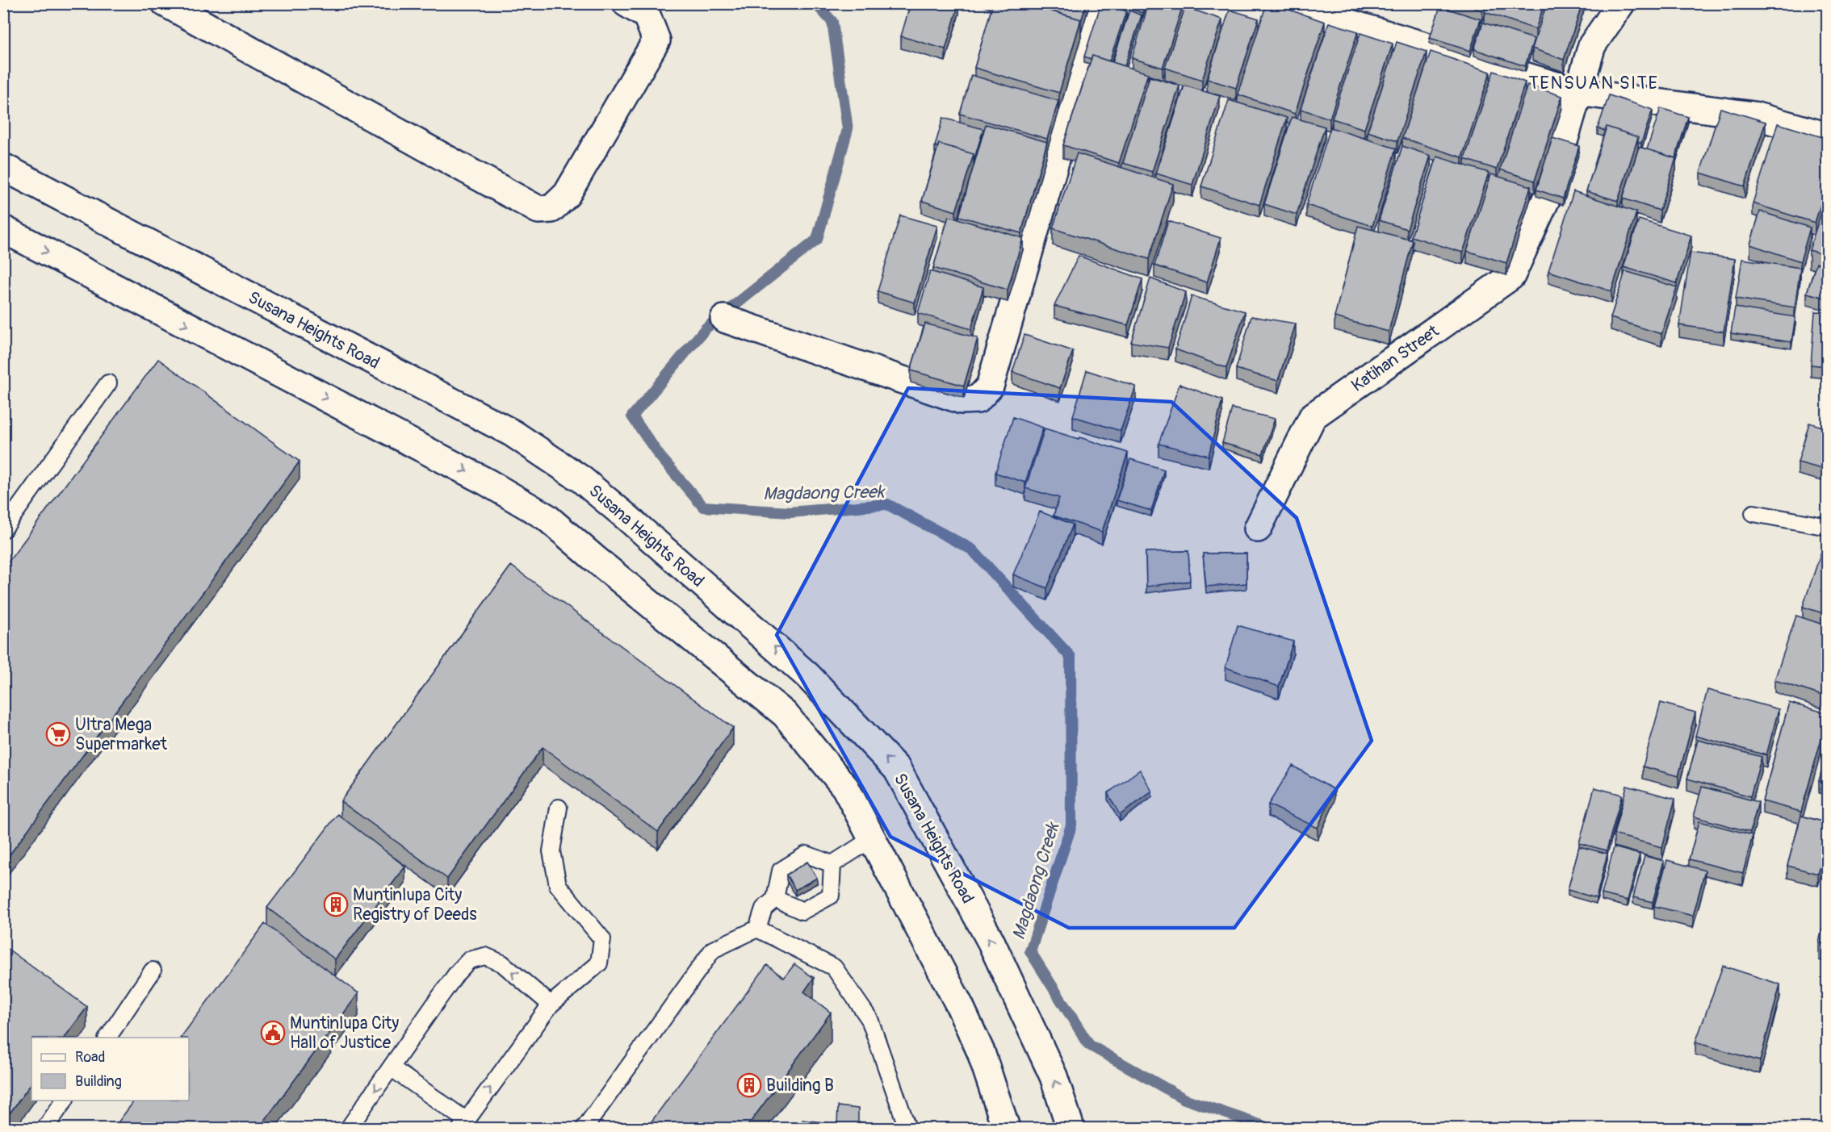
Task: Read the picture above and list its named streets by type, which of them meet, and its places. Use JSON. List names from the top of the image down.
{
  "streets": {
    "main road": ["Susana Heights Road", "Katihan Street"]
  },
  "districts": ["TENSUAN SITE"],
  "water": ["Magdaong Creek"],
  "places": {
    "supermarket": ["Ultra Mega Supermarket"],
    "building": ["Muntinlupa City Registry of Deeds", "Building B"],
    "public building": ["Muntinlupa City Hall of Justice"]
  },
  "legend": ["Road", "Building"]
}
